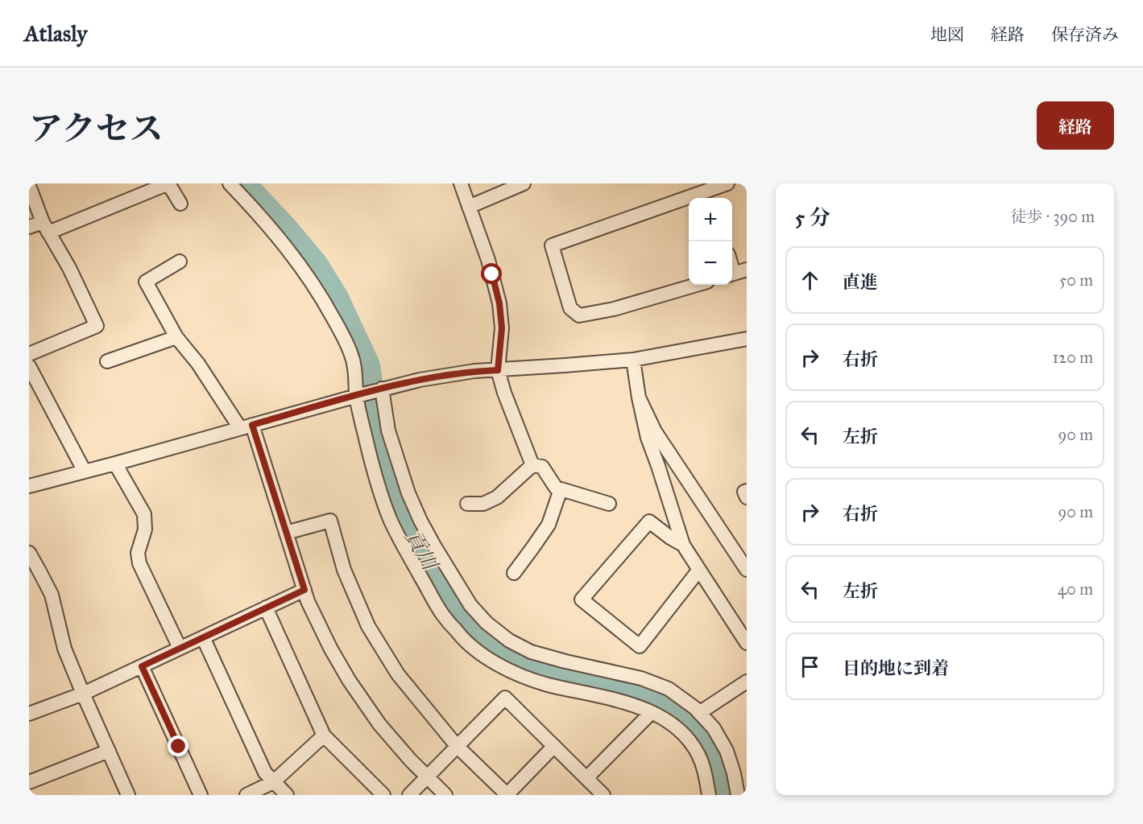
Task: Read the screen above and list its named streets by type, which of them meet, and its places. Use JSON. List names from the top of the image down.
{
  "water": ["貢川"],
  "page": {
    "header": "Atlasly",
    "nav": ["地図", "経路", "保存済み"],
    "title": "アクセス",
    "buttons": "経路",
    "heading": ["5 分", "徒歩 · 390 m"],
    "map_buttons": ["+", "−"],
    "list": [
      ["直進", "50 m"],
      ["右折", "120 m"],
      ["左折", "90 m"],
      ["右折", "90 m"],
      ["左折", "40 m"],
      "目的地に到着"
    ]
  }
}
